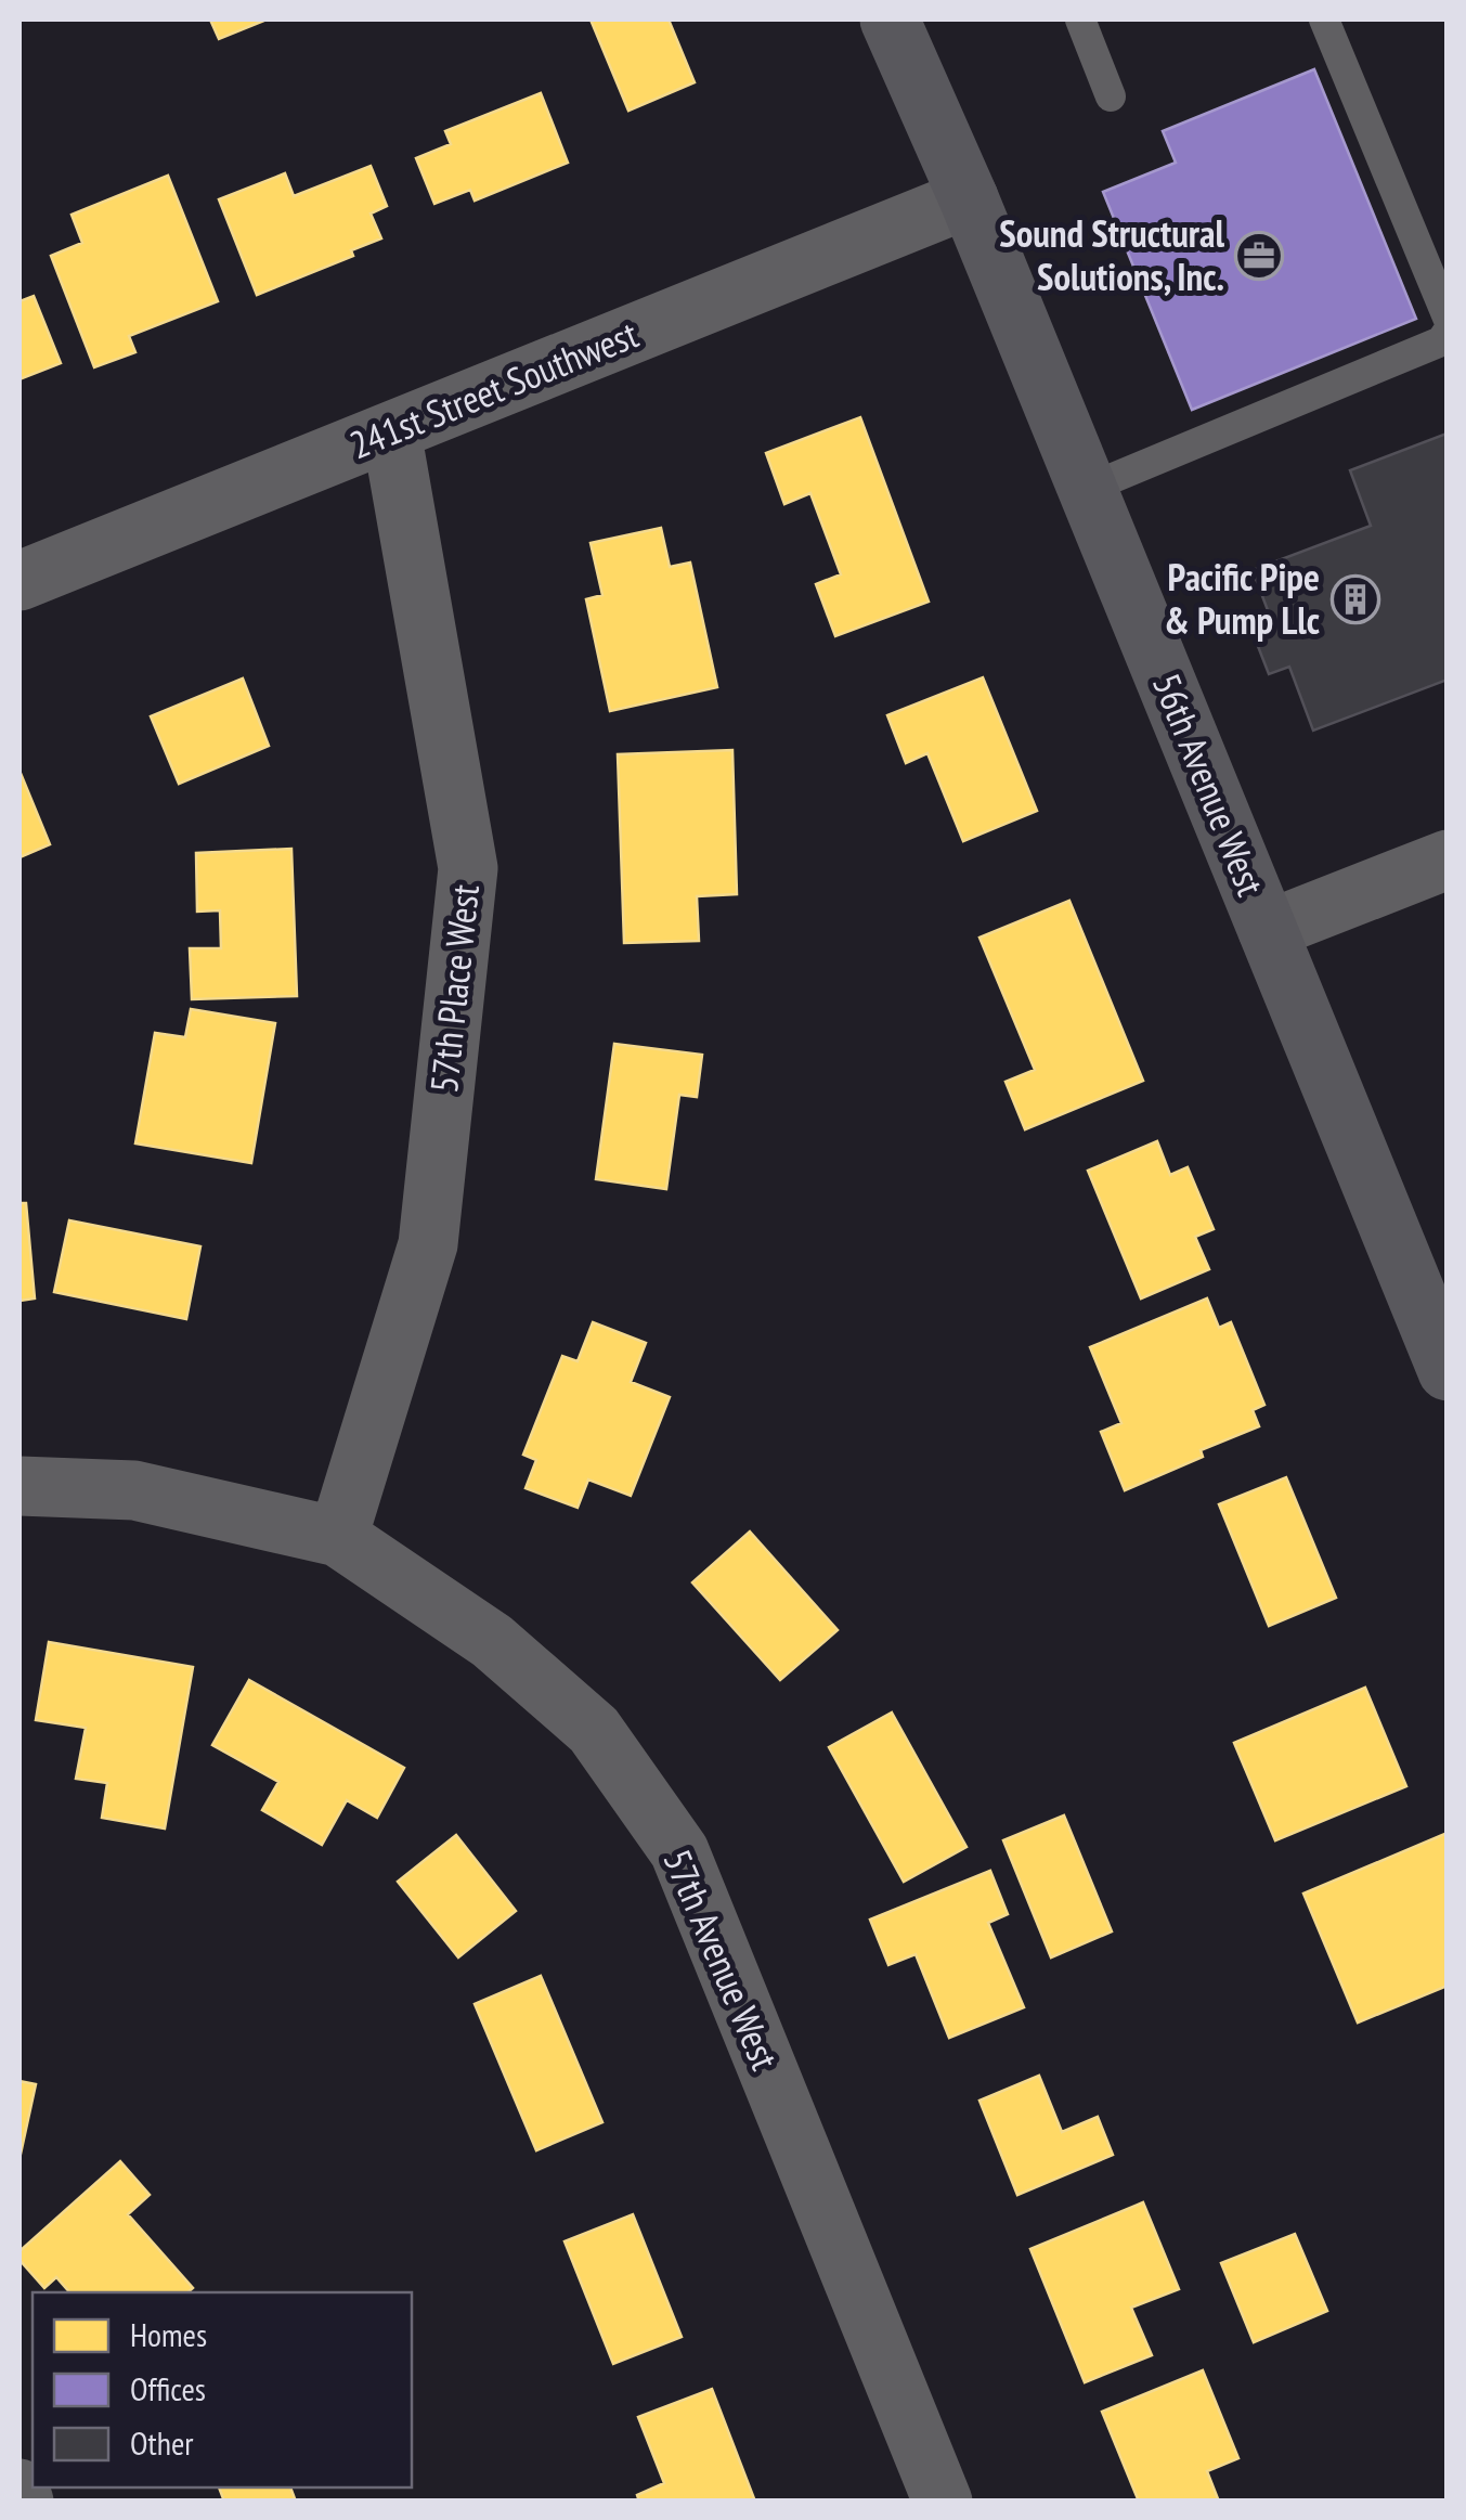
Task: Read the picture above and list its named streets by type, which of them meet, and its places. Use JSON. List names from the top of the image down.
{
  "streets": {
    "main road": ["56th Avenue West"],
    "street": ["241st Street Southwest", "57th Place West", "57th Avenue West"]
  },
  "crossings": [
    ["241st Street Southwest", "56th Avenue West"],
    ["241st Street Southwest", "57th Place West"],
    ["57th Place West", "57th Avenue West"]
  ],
  "places": {
    "office": ["Sound Structural Solutions, Inc."],
    "building": ["Pacific Pipe & Pump Llc"]
  },
  "legend": ["Homes", "Offices", "Other"]
}
